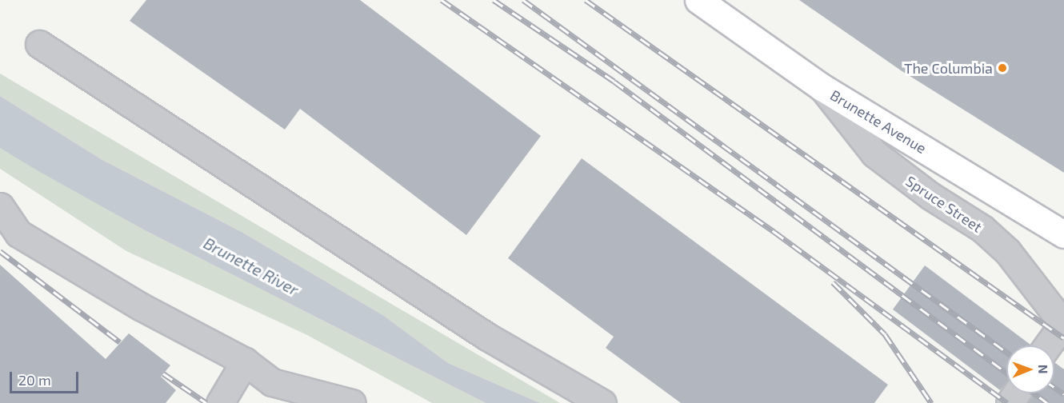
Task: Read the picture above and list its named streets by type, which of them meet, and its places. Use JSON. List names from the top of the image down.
{
  "streets": {
    "main road": ["Brunette Avenue"],
    "street": ["Spruce Street"]
  },
  "crossings": [
    ["Brunette Avenue", "Spruce Street"]
  ],
  "water": ["Brunette River"],
  "places": ["The Columbia"],
  "scale_bar": "20 m",
  "north": "right"
}
